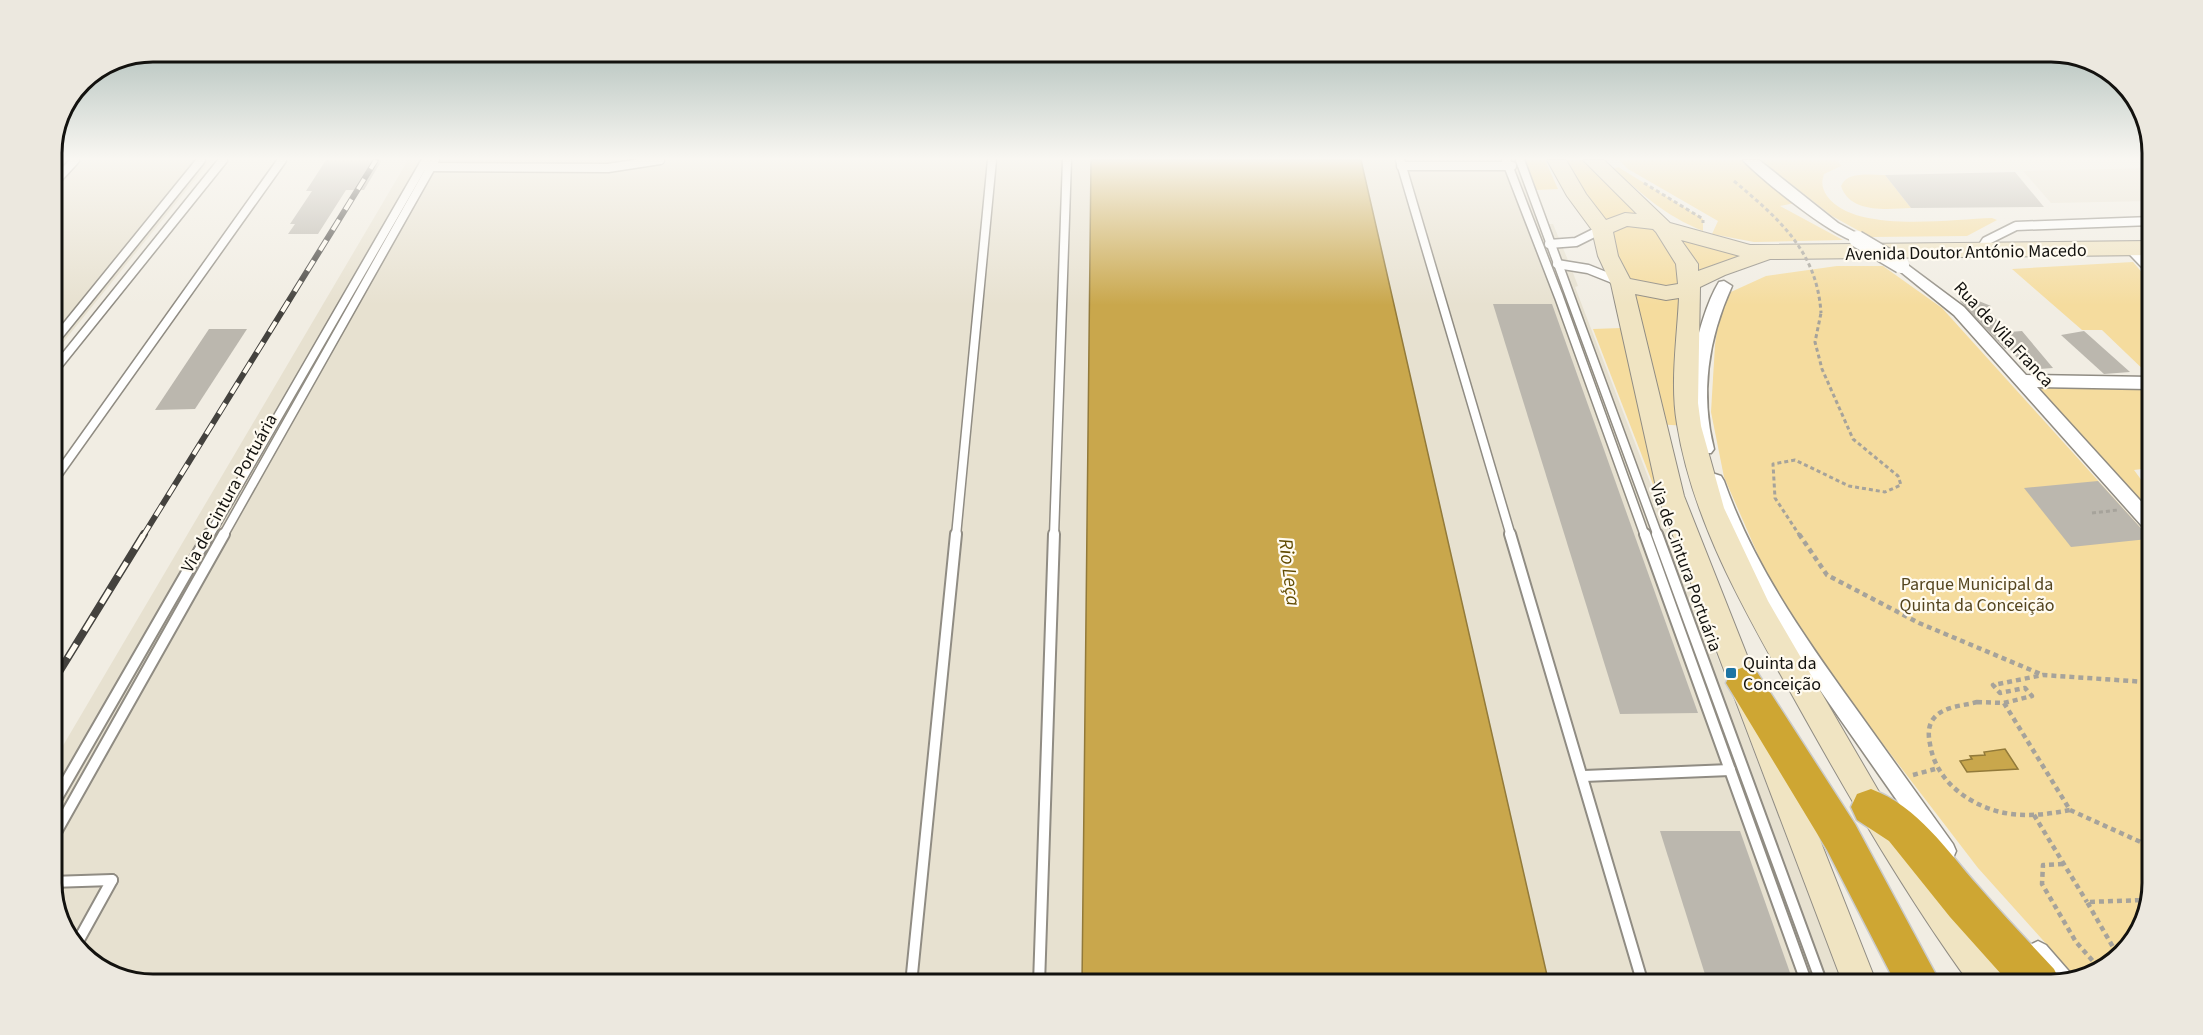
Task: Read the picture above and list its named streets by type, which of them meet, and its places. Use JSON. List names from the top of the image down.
{
  "streets": {
    "main road": ["Avenida Doutor António Macedo"],
    "street": ["Rua de Vila Franca"],
    "lane": ["Via de Cintura Portuária"]
  },
  "water": ["Rio Leça"],
  "parks": ["Parque Municipal da Quinta da Conceição"],
  "places": {
    "transit": ["Quinta da Conceição"]
  }
}
